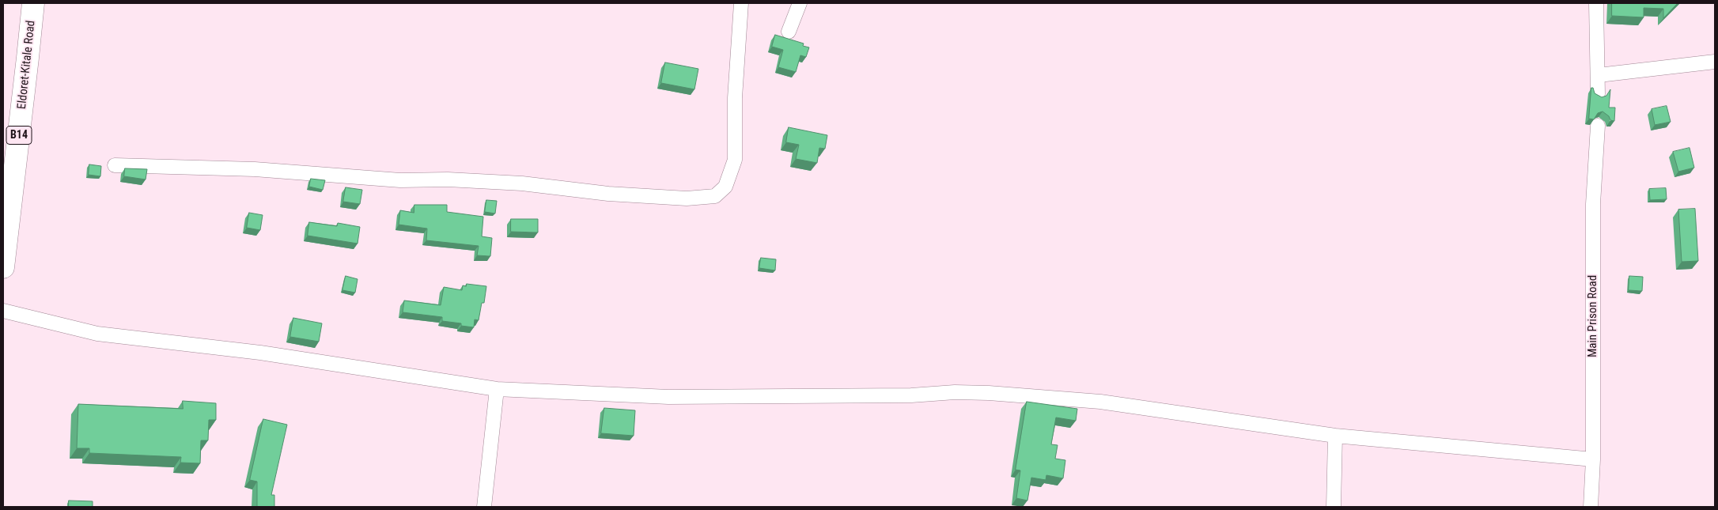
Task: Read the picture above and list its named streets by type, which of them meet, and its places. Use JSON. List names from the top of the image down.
{
  "streets": {
    "highway": ["Eldoret-Kitale Road", "B14"],
    "street": ["Main Prison Road"]
  }
}
